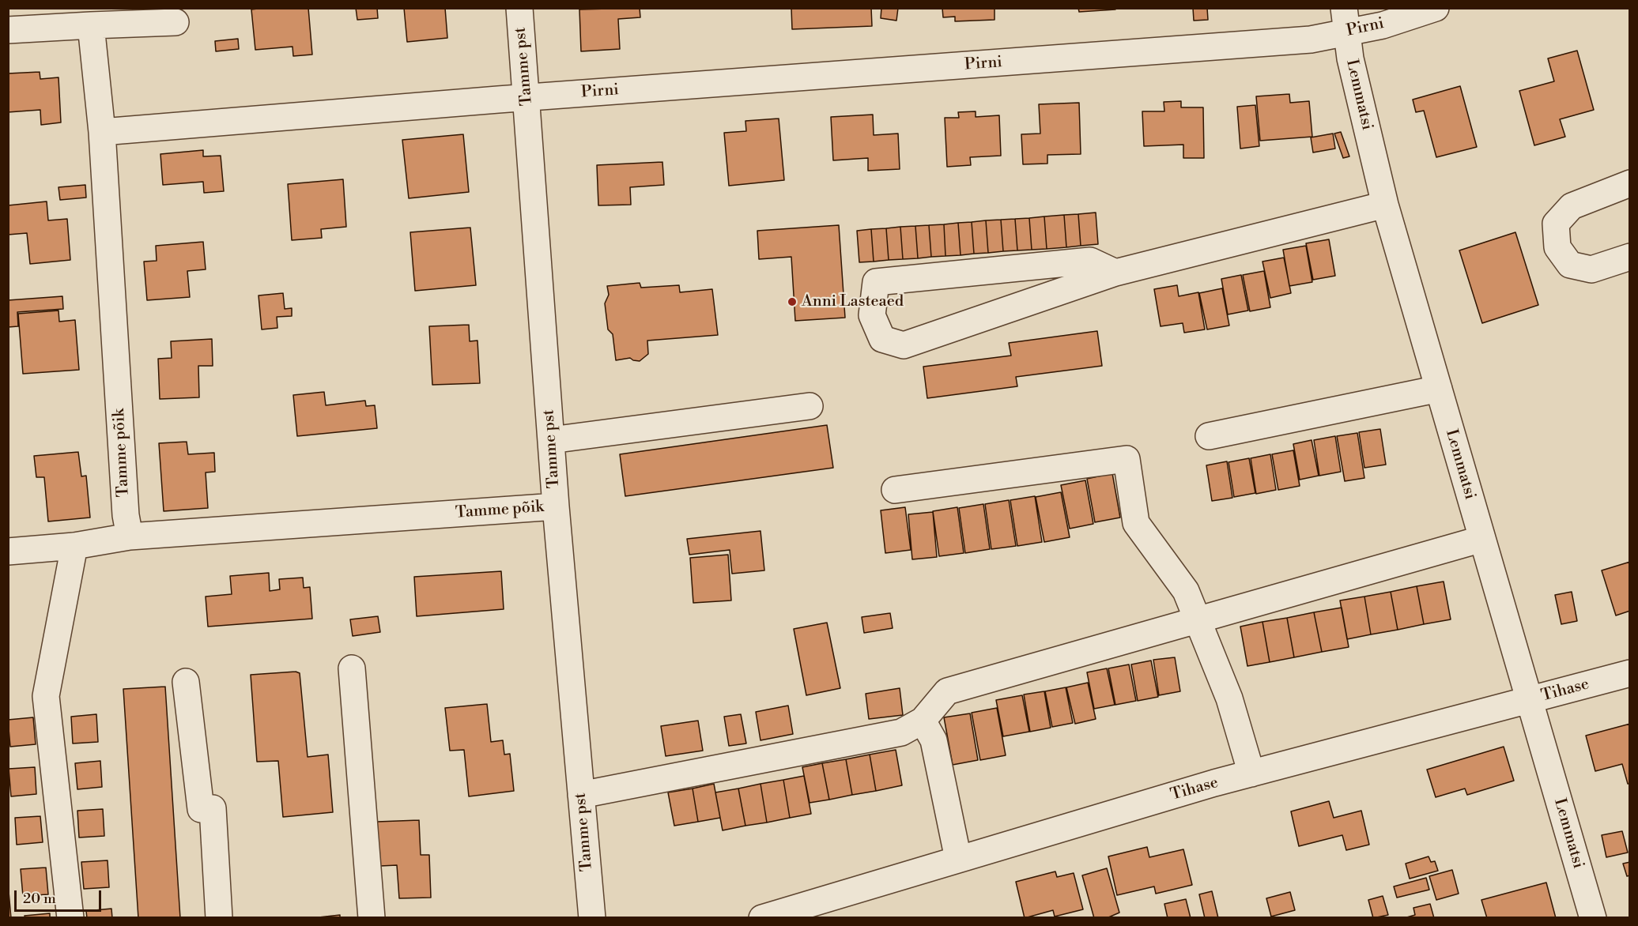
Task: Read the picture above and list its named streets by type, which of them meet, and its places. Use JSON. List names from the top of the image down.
{
  "streets": {
    "street": [
      "Pirni",
      "Tamme pst",
      "Lemmatsi",
      "Tamme põik",
      "Tihase"
    ]
  },
  "crossings": [
    ["Pirni", "Tamme pst"],
    ["Pirni", "Lemmatsi"],
    ["Pirni", "Tamme põik"],
    ["Tamme pst", "Tamme põik"],
    ["Lemmatsi", "Tihase"]
  ],
  "places": ["Anni Lasteaed"],
  "scale_bar": "20 m"
}
